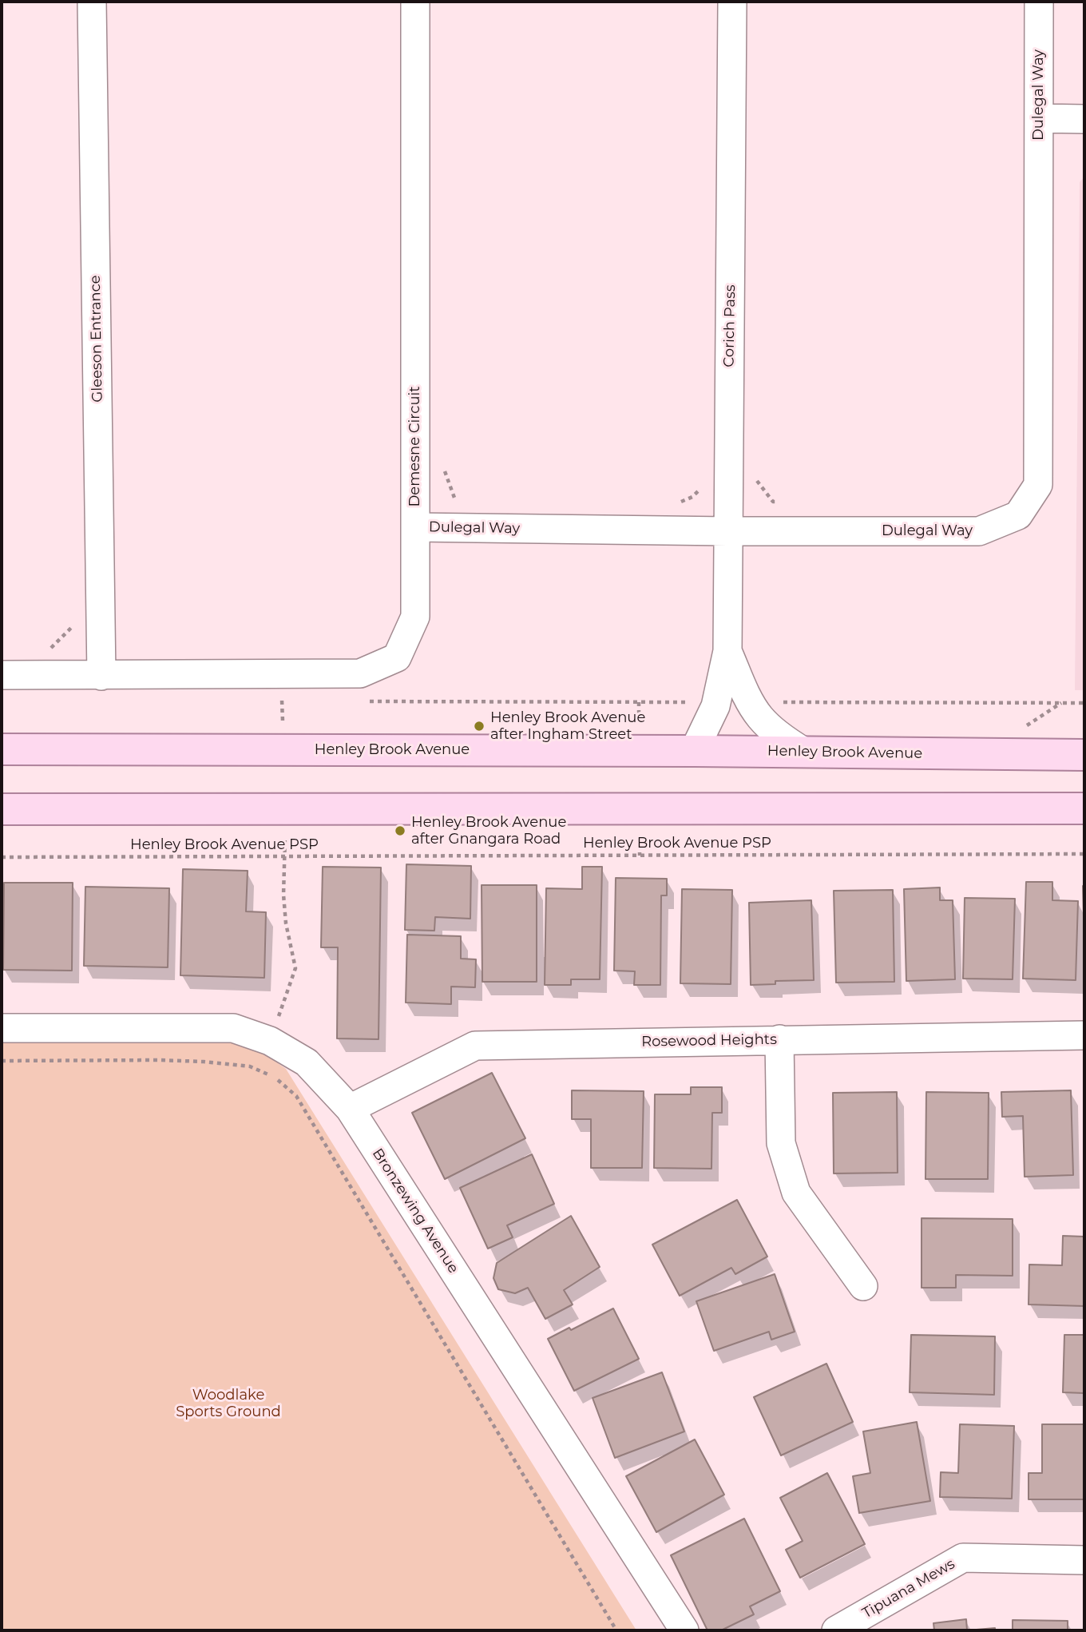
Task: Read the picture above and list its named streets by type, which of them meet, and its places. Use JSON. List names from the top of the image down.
{
  "streets": {
    "main road": ["Henley Brook Avenue"],
    "street": [
      "Dulegal Way",
      "Corich Pass",
      "Gleeson Entrance",
      "Demesne Circuit",
      "Rosewood Heights",
      "Bronzewing Avenue",
      "Tipuana Mews"
    ],
    "path": ["Henley Brook Avenue PSP"]
  },
  "crossings": [
    ["Dulegal Way", "Corich Pass"],
    ["Dulegal Way", "Demesne Circuit"],
    ["Corich Pass", "Henley Brook Avenue"],
    ["Gleeson Entrance", "Demesne Circuit"],
    ["Rosewood Heights", "Bronzewing Avenue"]
  ],
  "parks": ["Woodlake Sports Ground"],
  "places": ["Henley Brook Avenue after Ingham Street", "Henley Brook Avenue after Gnangara Road"]
}
